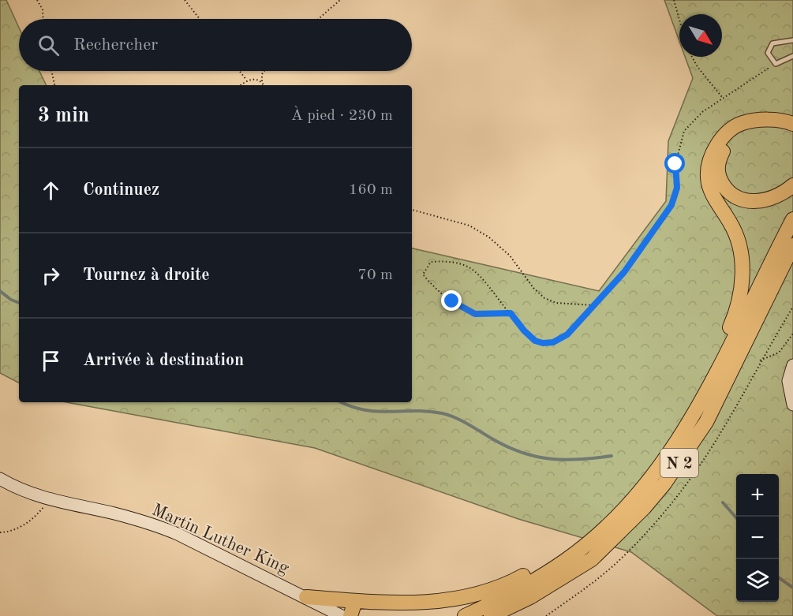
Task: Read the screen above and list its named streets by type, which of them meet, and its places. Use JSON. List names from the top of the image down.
{
  "streets": {
    "highway": ["N 2"],
    "street": ["Martin Luther King"]
  },
  "north": "bottom right",
  "page": {
    "search": "Rechercher",
    "heading": ["3 min", "À pied · 230 m"],
    "list": [
      ["Continuez", "160 m"],
      ["Tournez à droite", "70 m"],
      "Arrivée à destination"
    ],
    "map_buttons": ["+", "−"]
  }
}
